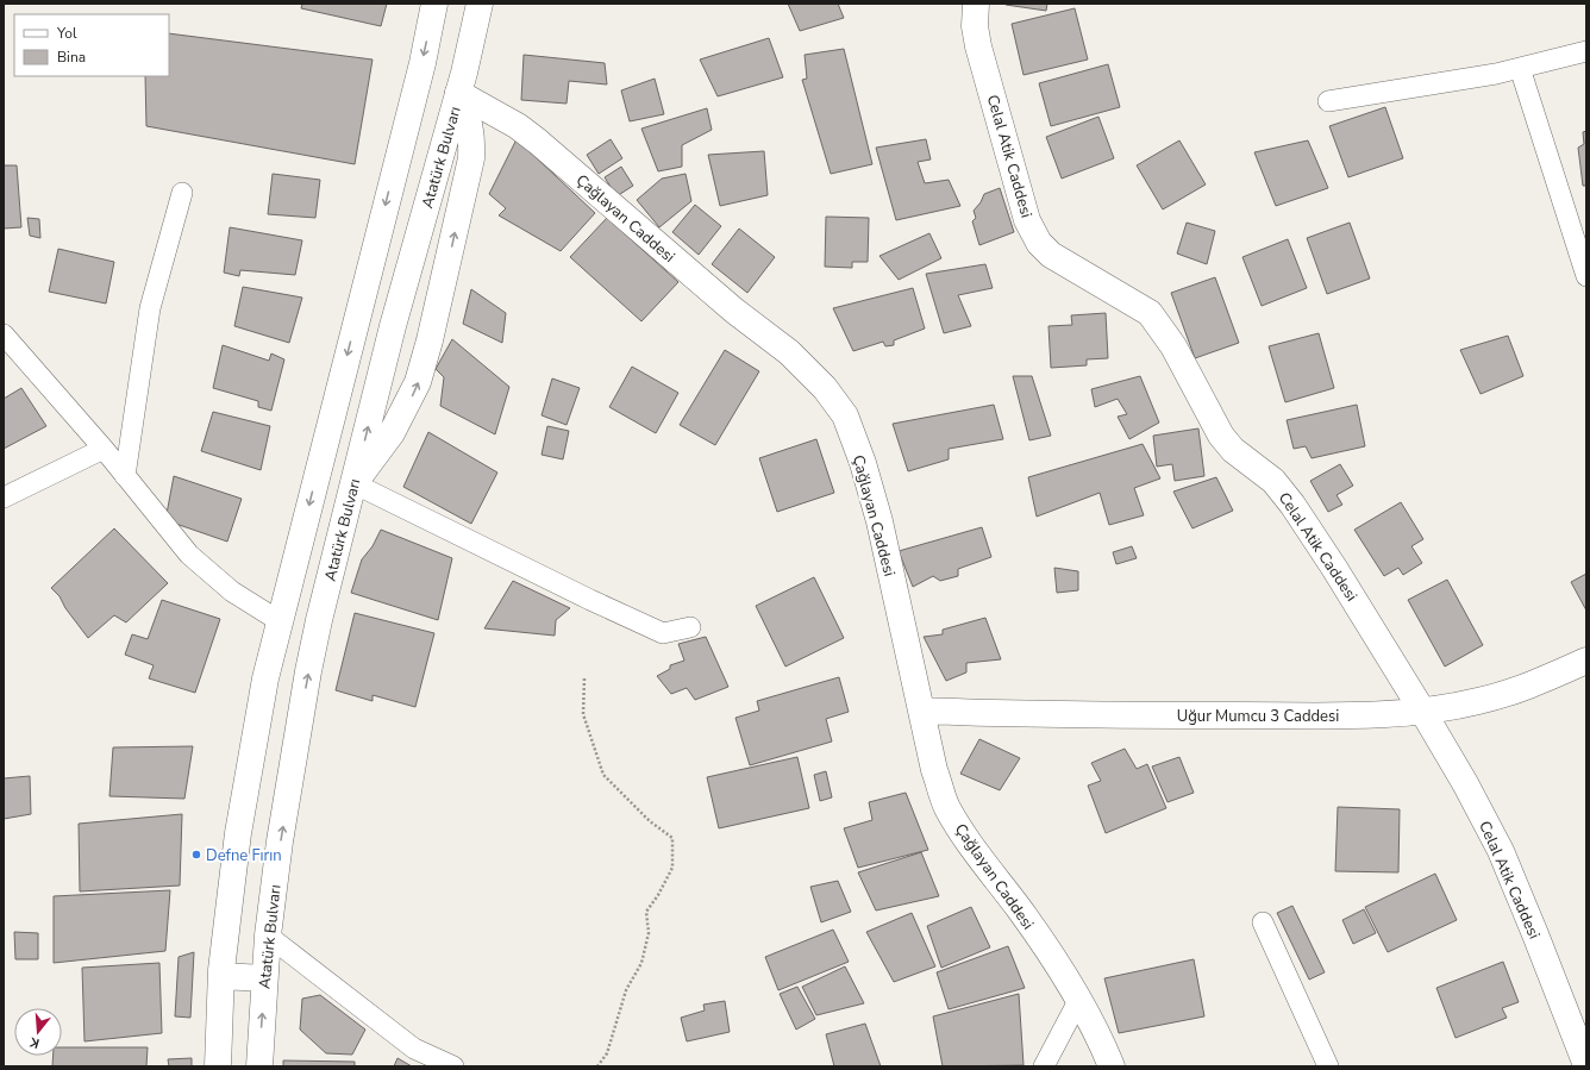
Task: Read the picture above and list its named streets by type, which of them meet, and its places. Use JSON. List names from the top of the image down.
{
  "streets": {
    "main road": [
      "Celal Atik Caddesi",
      "Atatürk Bulvarı",
      "Çağlayan Caddesi",
      "Uğur Mumcu 3 Caddesi"
    ]
  },
  "crossings": [
    ["Celal Atik Caddesi", "Uğur Mumcu 3 Caddesi"],
    ["Atatürk Bulvarı", "Çağlayan Caddesi"],
    ["Çağlayan Caddesi", "Uğur Mumcu 3 Caddesi"]
  ],
  "places": ["Defne Fırın"],
  "legend": ["Yol", "Bina"],
  "north": "bottom"
}
